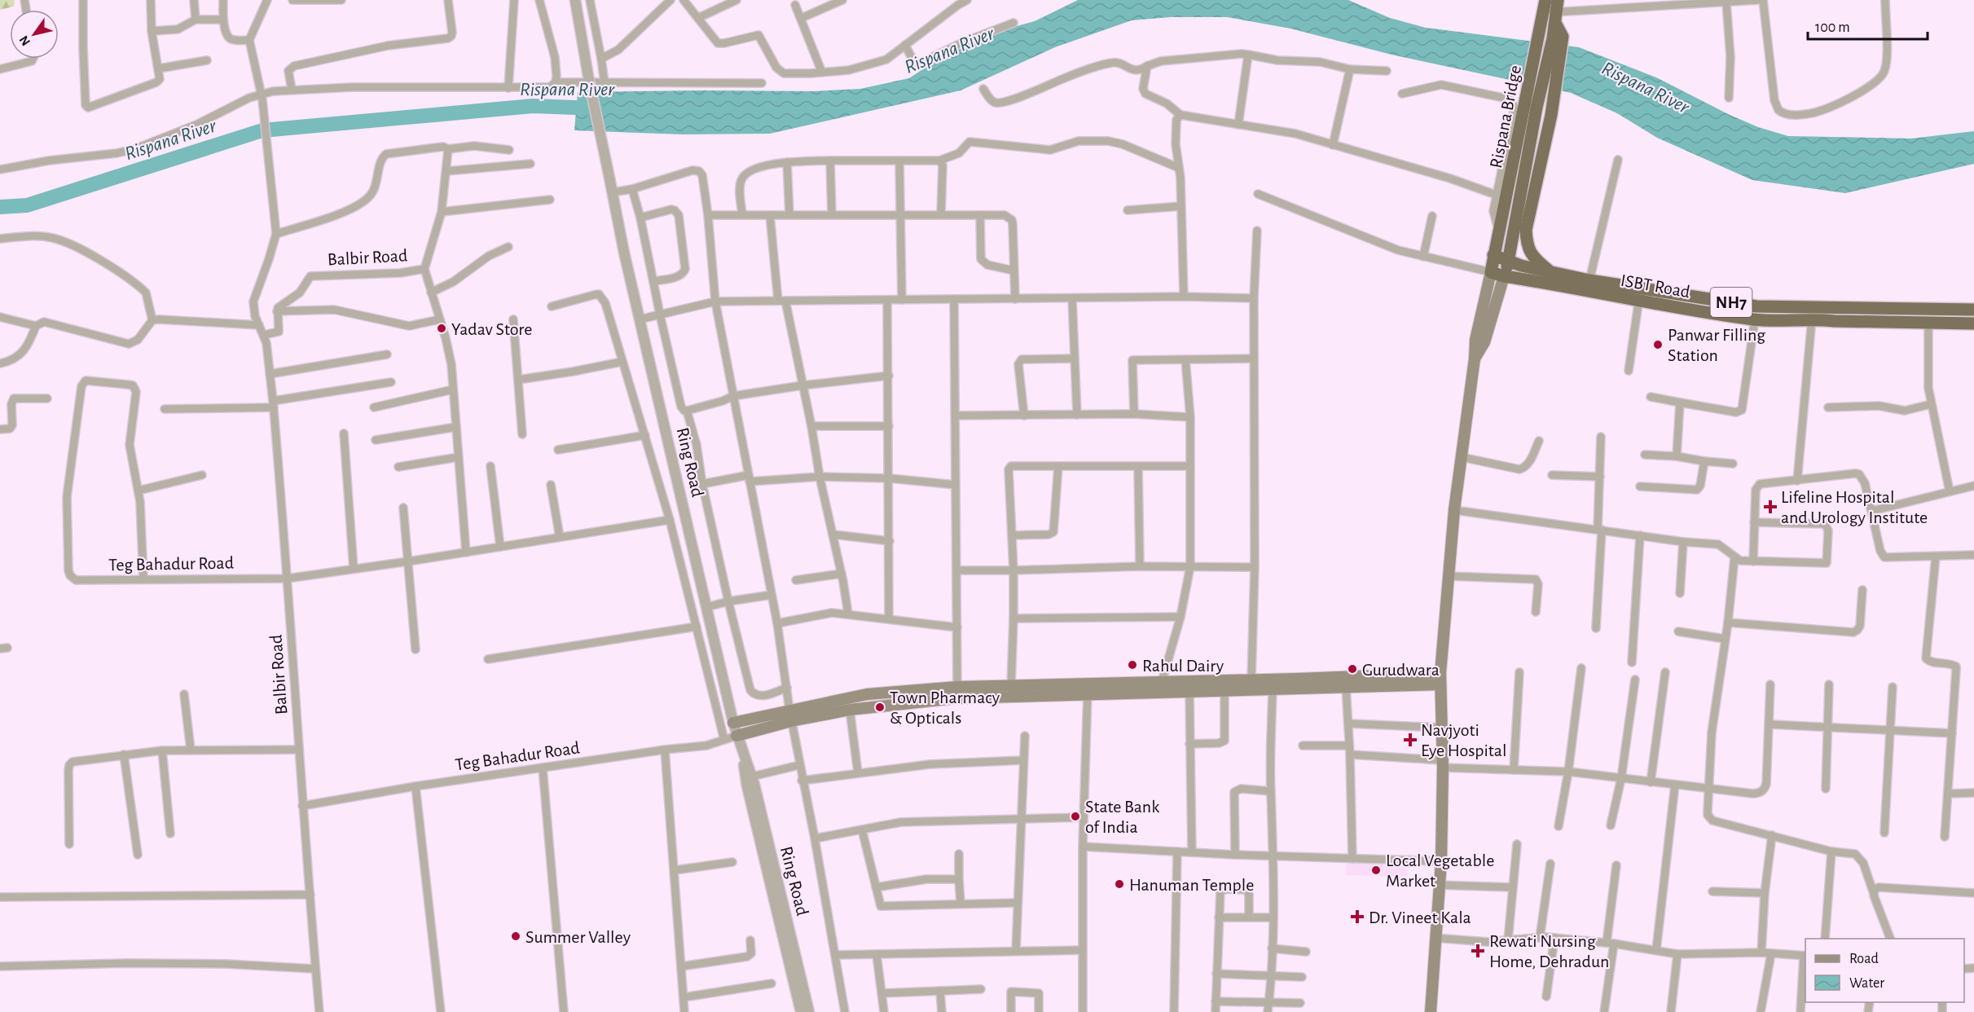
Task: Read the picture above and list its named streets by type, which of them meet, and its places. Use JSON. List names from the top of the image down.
{
  "streets": {
    "highway": ["Rispana Bridge", "ISBT Road", "NH7"],
    "street": ["Balbir Road", "Ring Road", "Teg Bahadur Road"]
  },
  "crossings": [
    ["Rispana Bridge", "ISBT Road"],
    ["Rispana Bridge", "NH7"],
    ["Balbir Road", "Teg Bahadur Road"],
    ["Ring Road", "Teg Bahadur Road"]
  ],
  "water": ["Rispana River"],
  "places": {
    "other": [
      "Yadav Store",
      "Panwar Filling Station",
      "Rahul Dairy",
      "Gurudwara",
      "Town Pharmacy & Opticals",
      "State Bank of India",
      "Local Vegetable Market",
      "Hanuman Temple",
      "Summer Valley"
    ],
    "health": [
      "Lifeline Hospital and Urology Institute",
      "Navjyoti Eye Hospital",
      "Dr. Vineet Kala",
      "Rewati Nursing Home, Dehradun"
    ]
  },
  "legend": ["Road", "Water"],
  "scale_bar": "100 m",
  "north": "bottom left"
}
